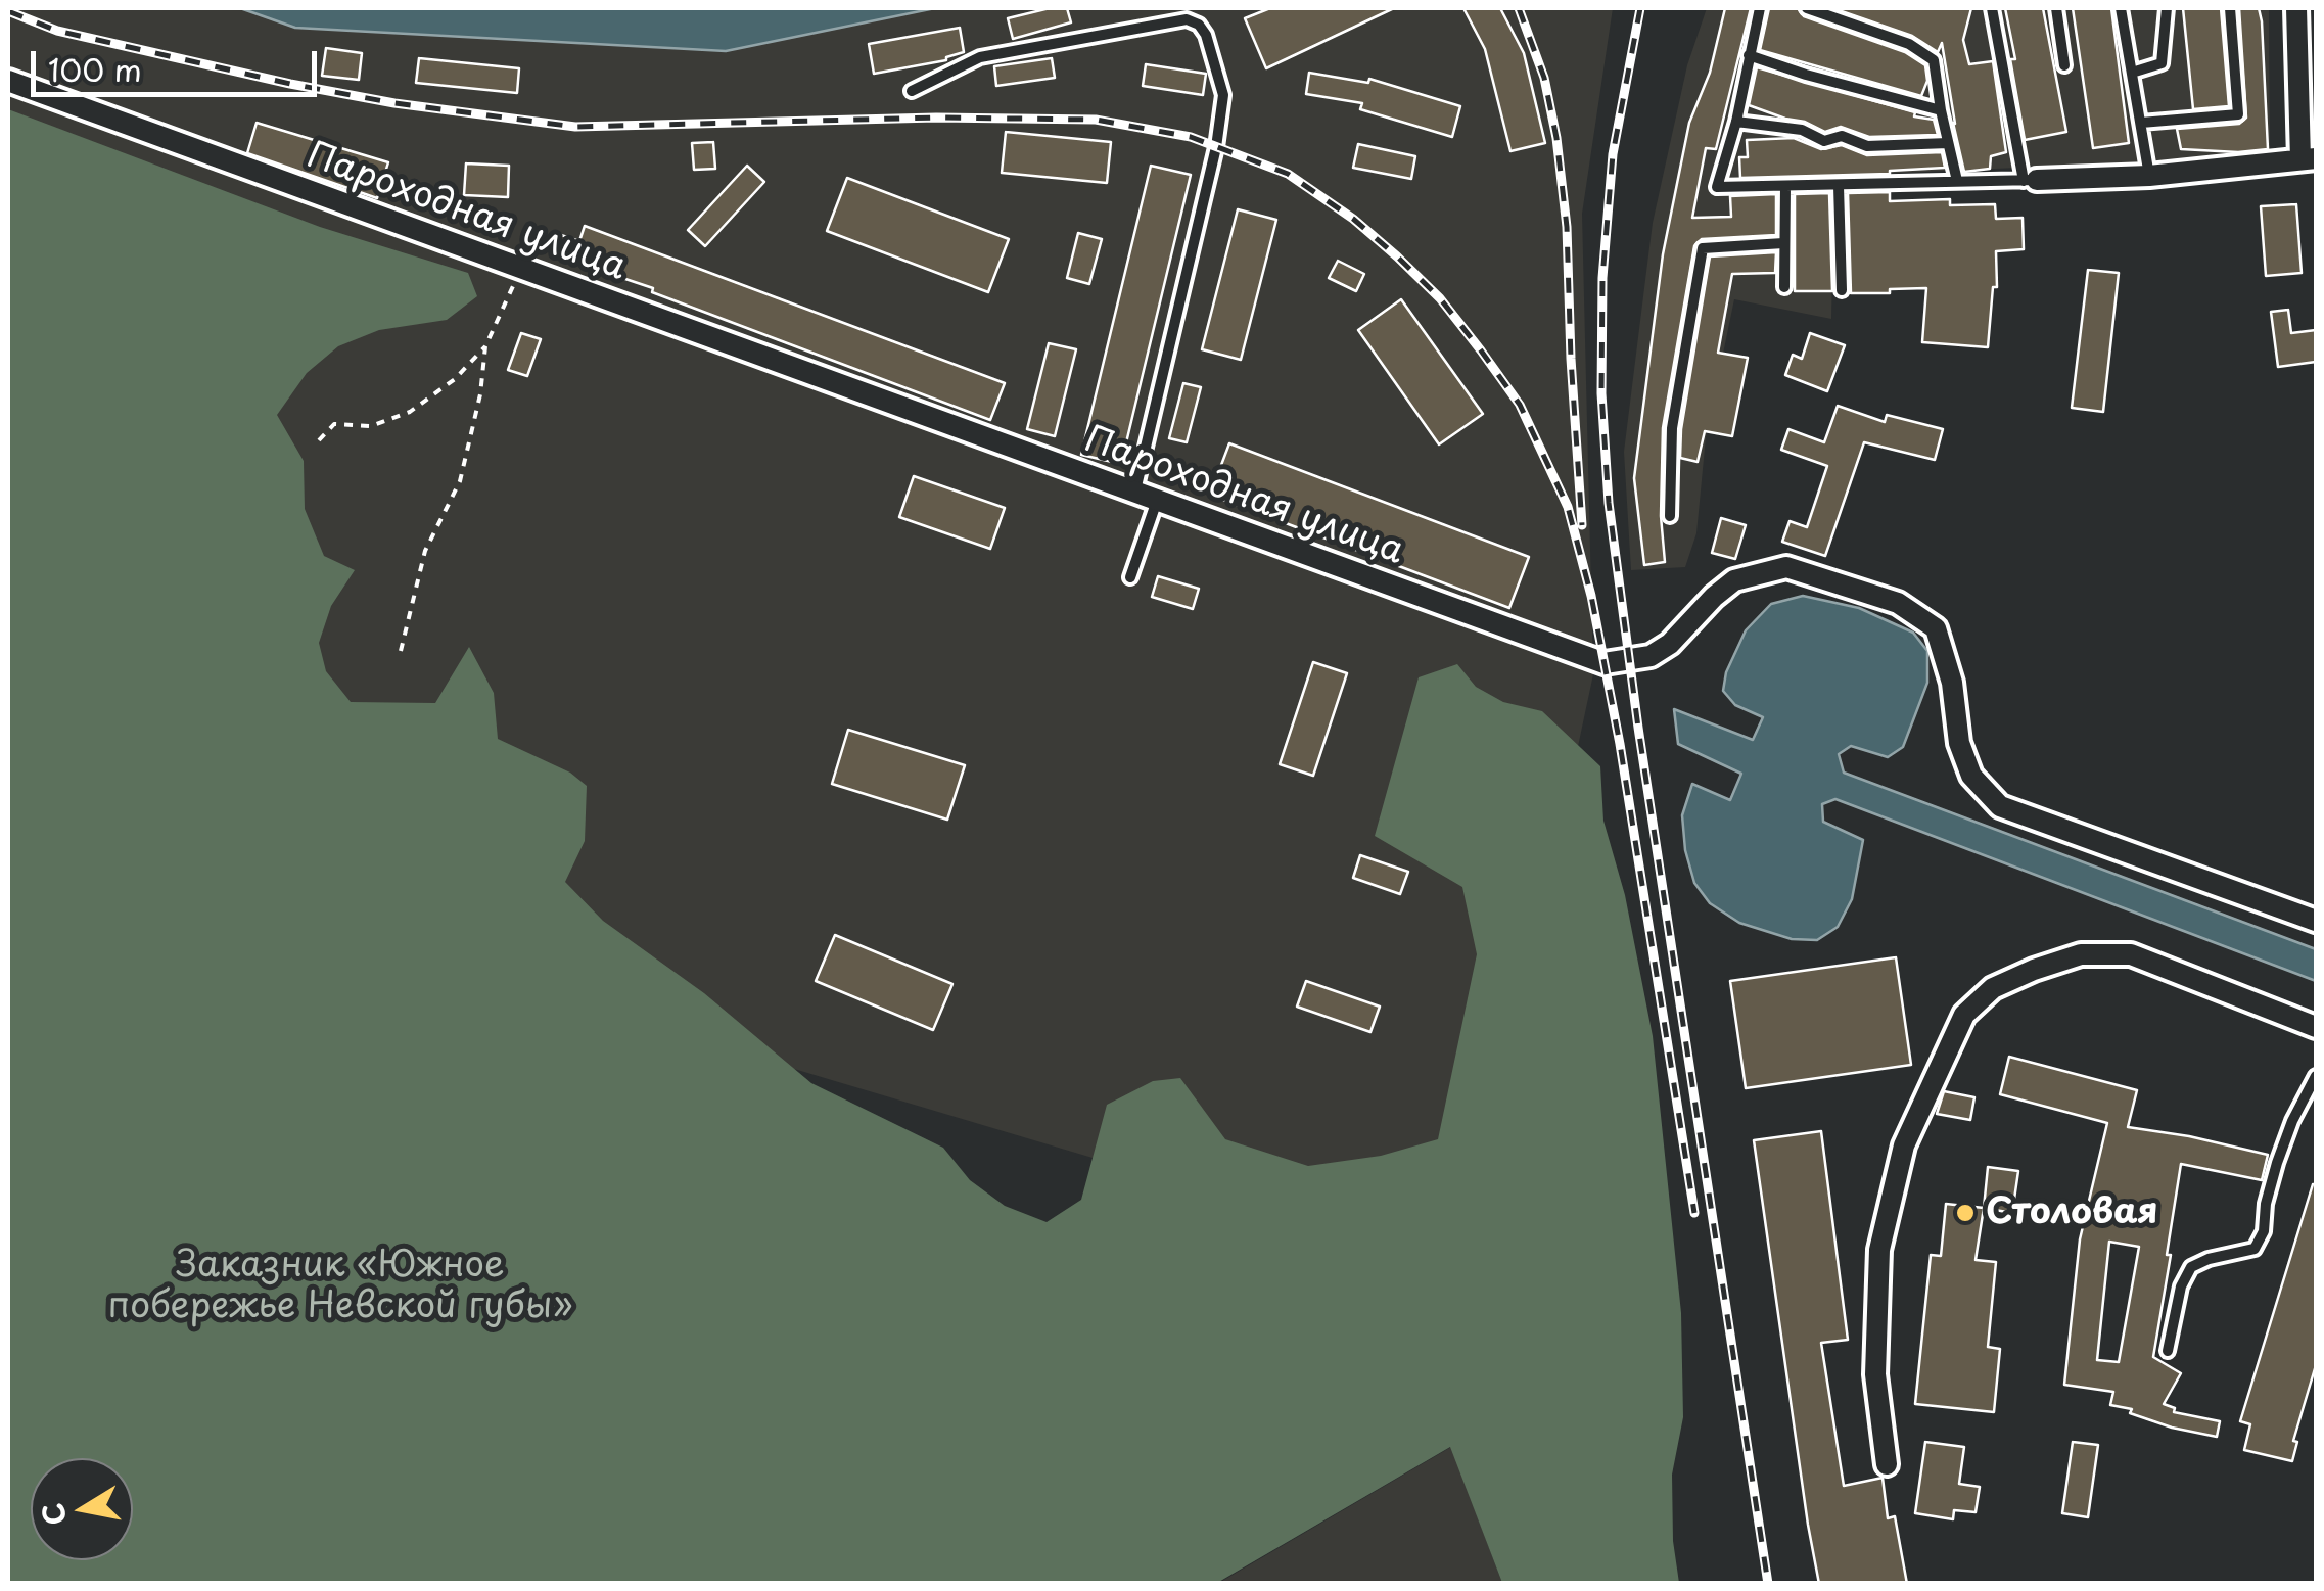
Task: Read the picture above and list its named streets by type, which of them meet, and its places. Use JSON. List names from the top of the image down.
{
  "streets": {
    "street": ["Пароходная улица"]
  },
  "parks": ["Заказник «Южное побережье Невской губы»"],
  "places": ["Столовая"],
  "scale_bar": "100 m",
  "north": "left"
}
